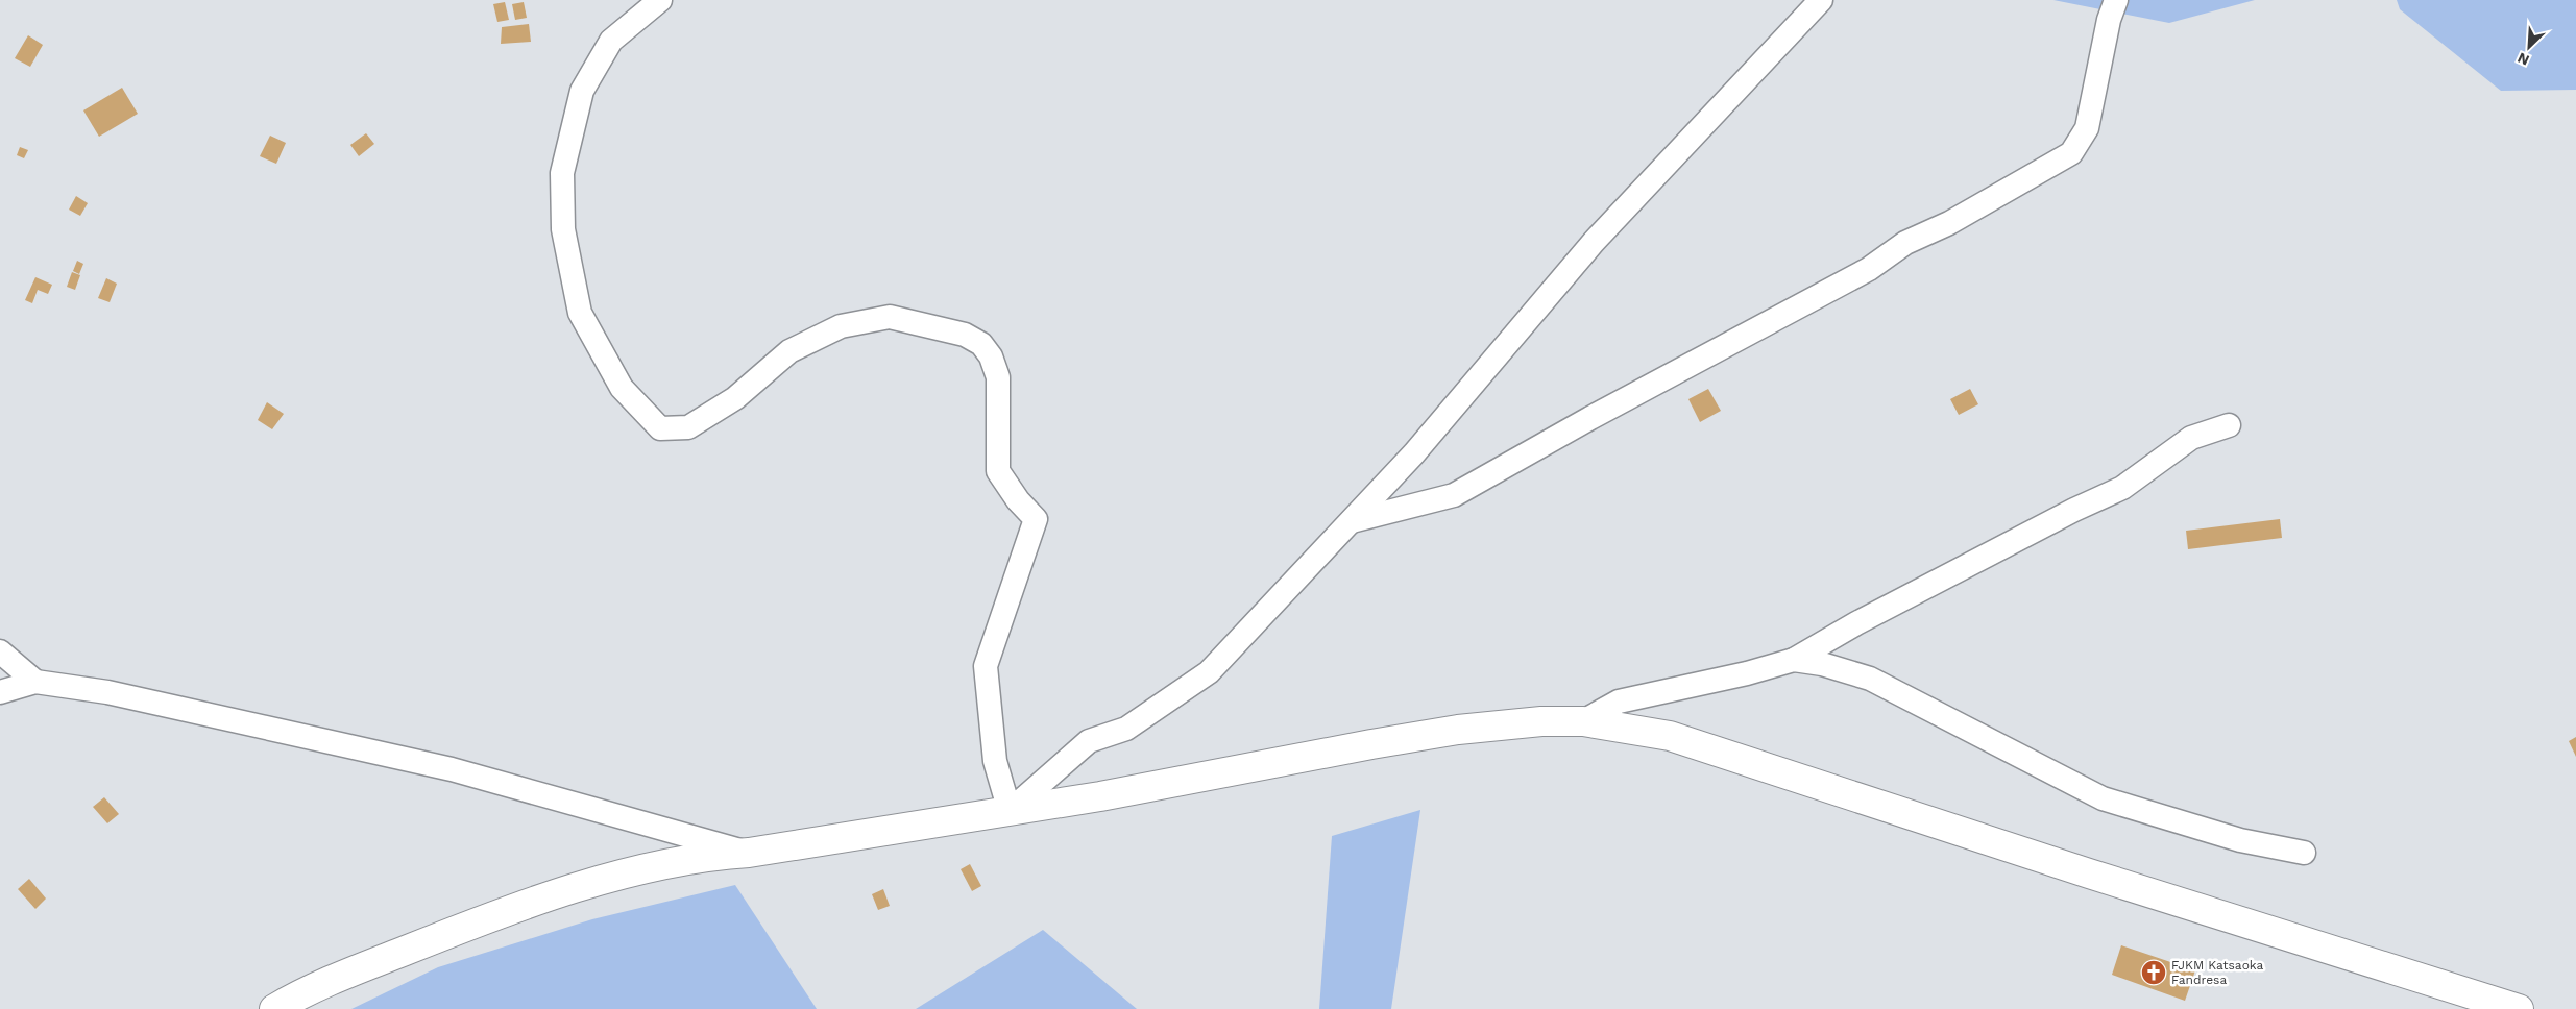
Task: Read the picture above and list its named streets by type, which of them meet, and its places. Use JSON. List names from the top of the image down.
{
  "places": {
    "church": ["FJKM Katsaoka Fandresa"]
  },
  "north": "bottom left"
}
